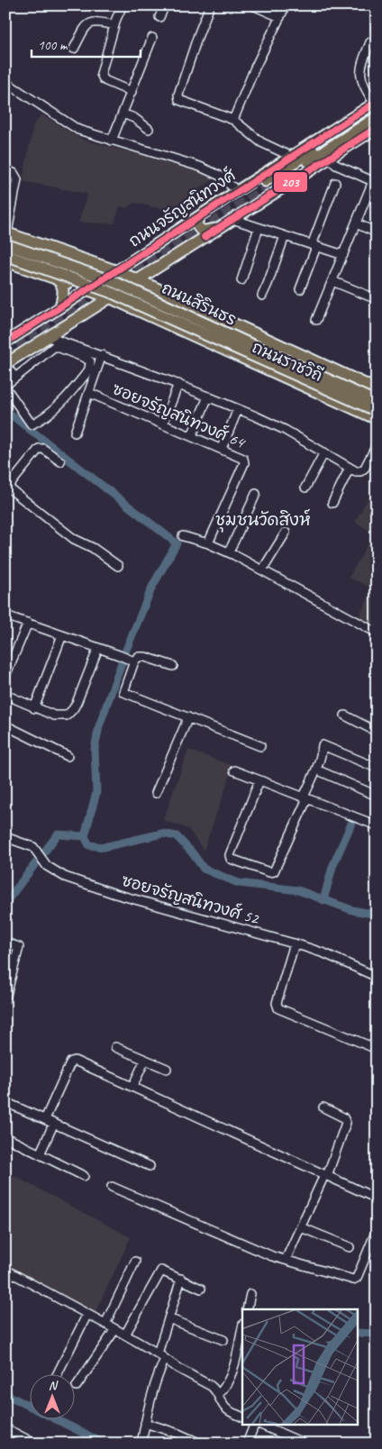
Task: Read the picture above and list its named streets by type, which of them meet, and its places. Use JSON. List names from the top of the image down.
{
  "streets": {
    "main road": ["ถนนจรัญสนิทวงศ์", "ถนนสิรินธร", "ถนนราชวิถี"],
    "street": ["ซอยจรัญสนิทวงศ์ 64", "ซอยจรัญสนิทวงศ์ 52"]
  },
  "crossings": [
    ["ถนนจรัญสนิทวงศ์", "ถนนราชวิถี"]
  ],
  "districts": ["ชุมชนวัดสิงห์"],
  "lines": ["transit line 203"],
  "scale_bar": "100 m",
  "north": "top"
}
